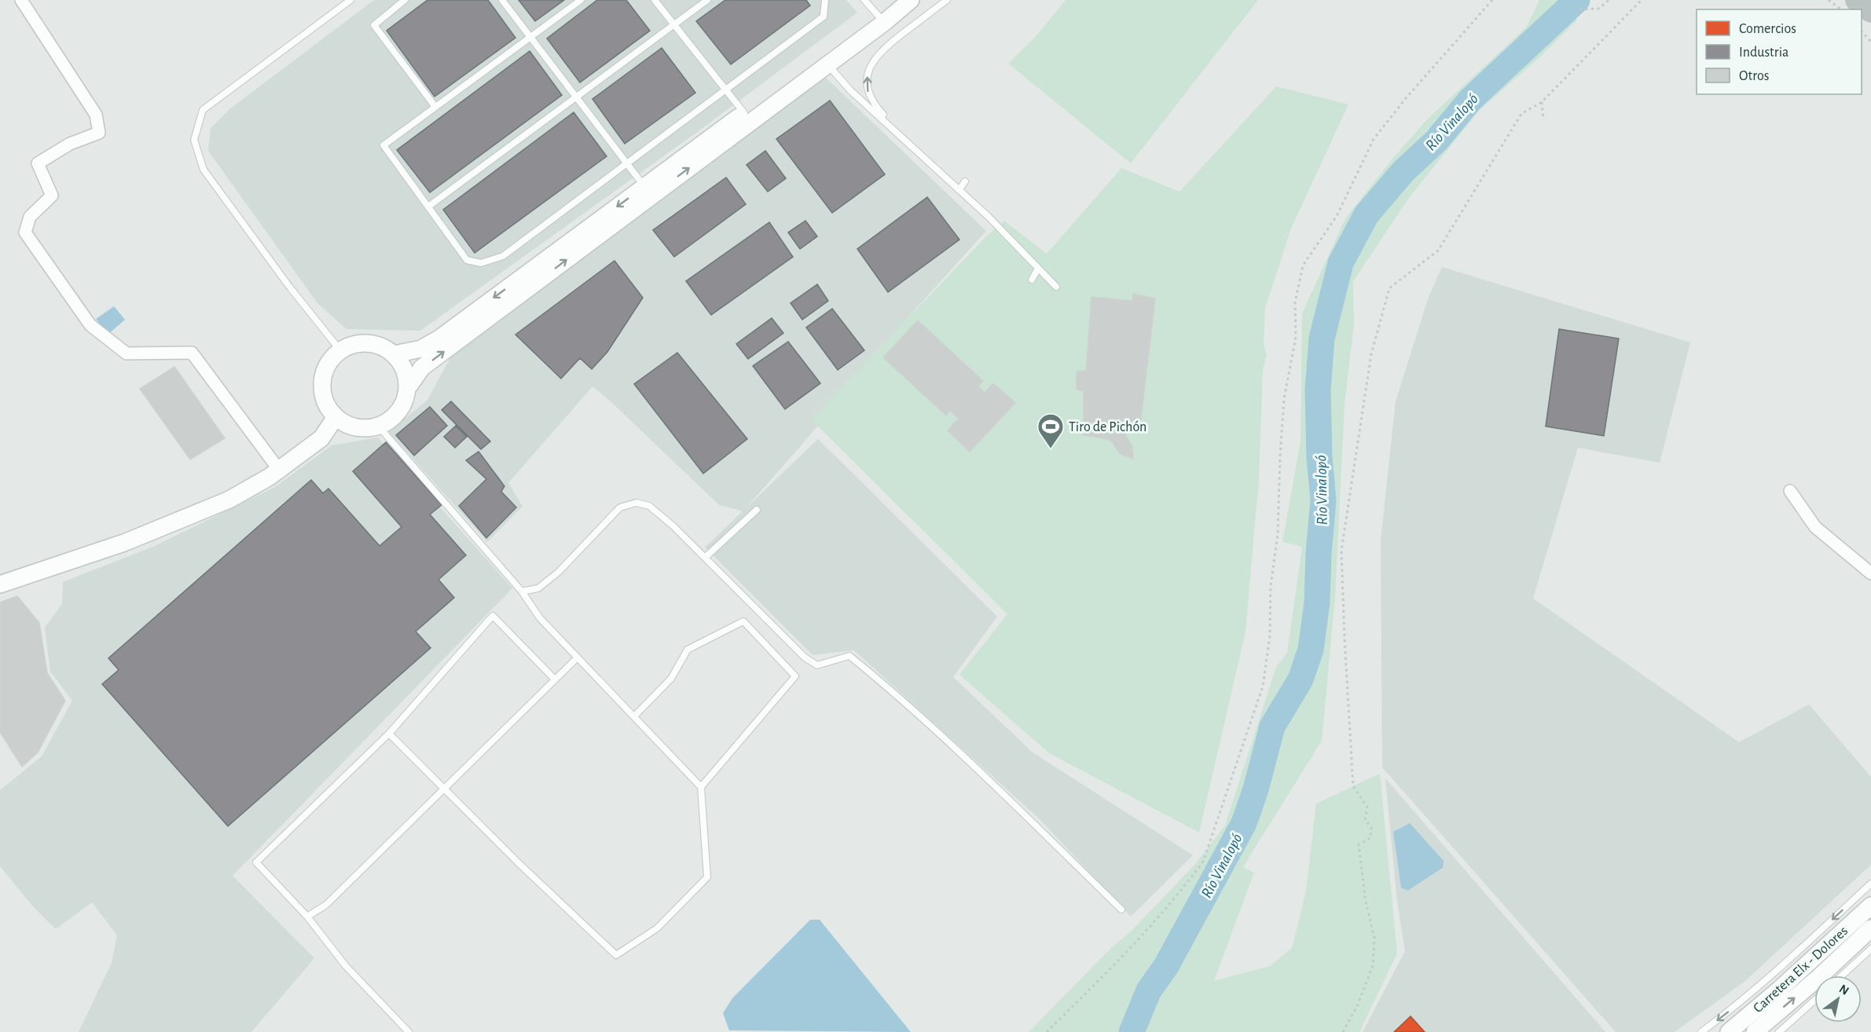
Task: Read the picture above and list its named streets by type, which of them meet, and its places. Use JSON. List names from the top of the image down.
{
  "streets": {
    "main road": ["Carretera Elx - Dolores"]
  },
  "water": ["Río Vinalopó"],
  "places": {
    "sports": ["Tiro de Pichón"]
  },
  "legend": ["Comercios", "Industria", "Otros"],
  "north": "top right"
}
